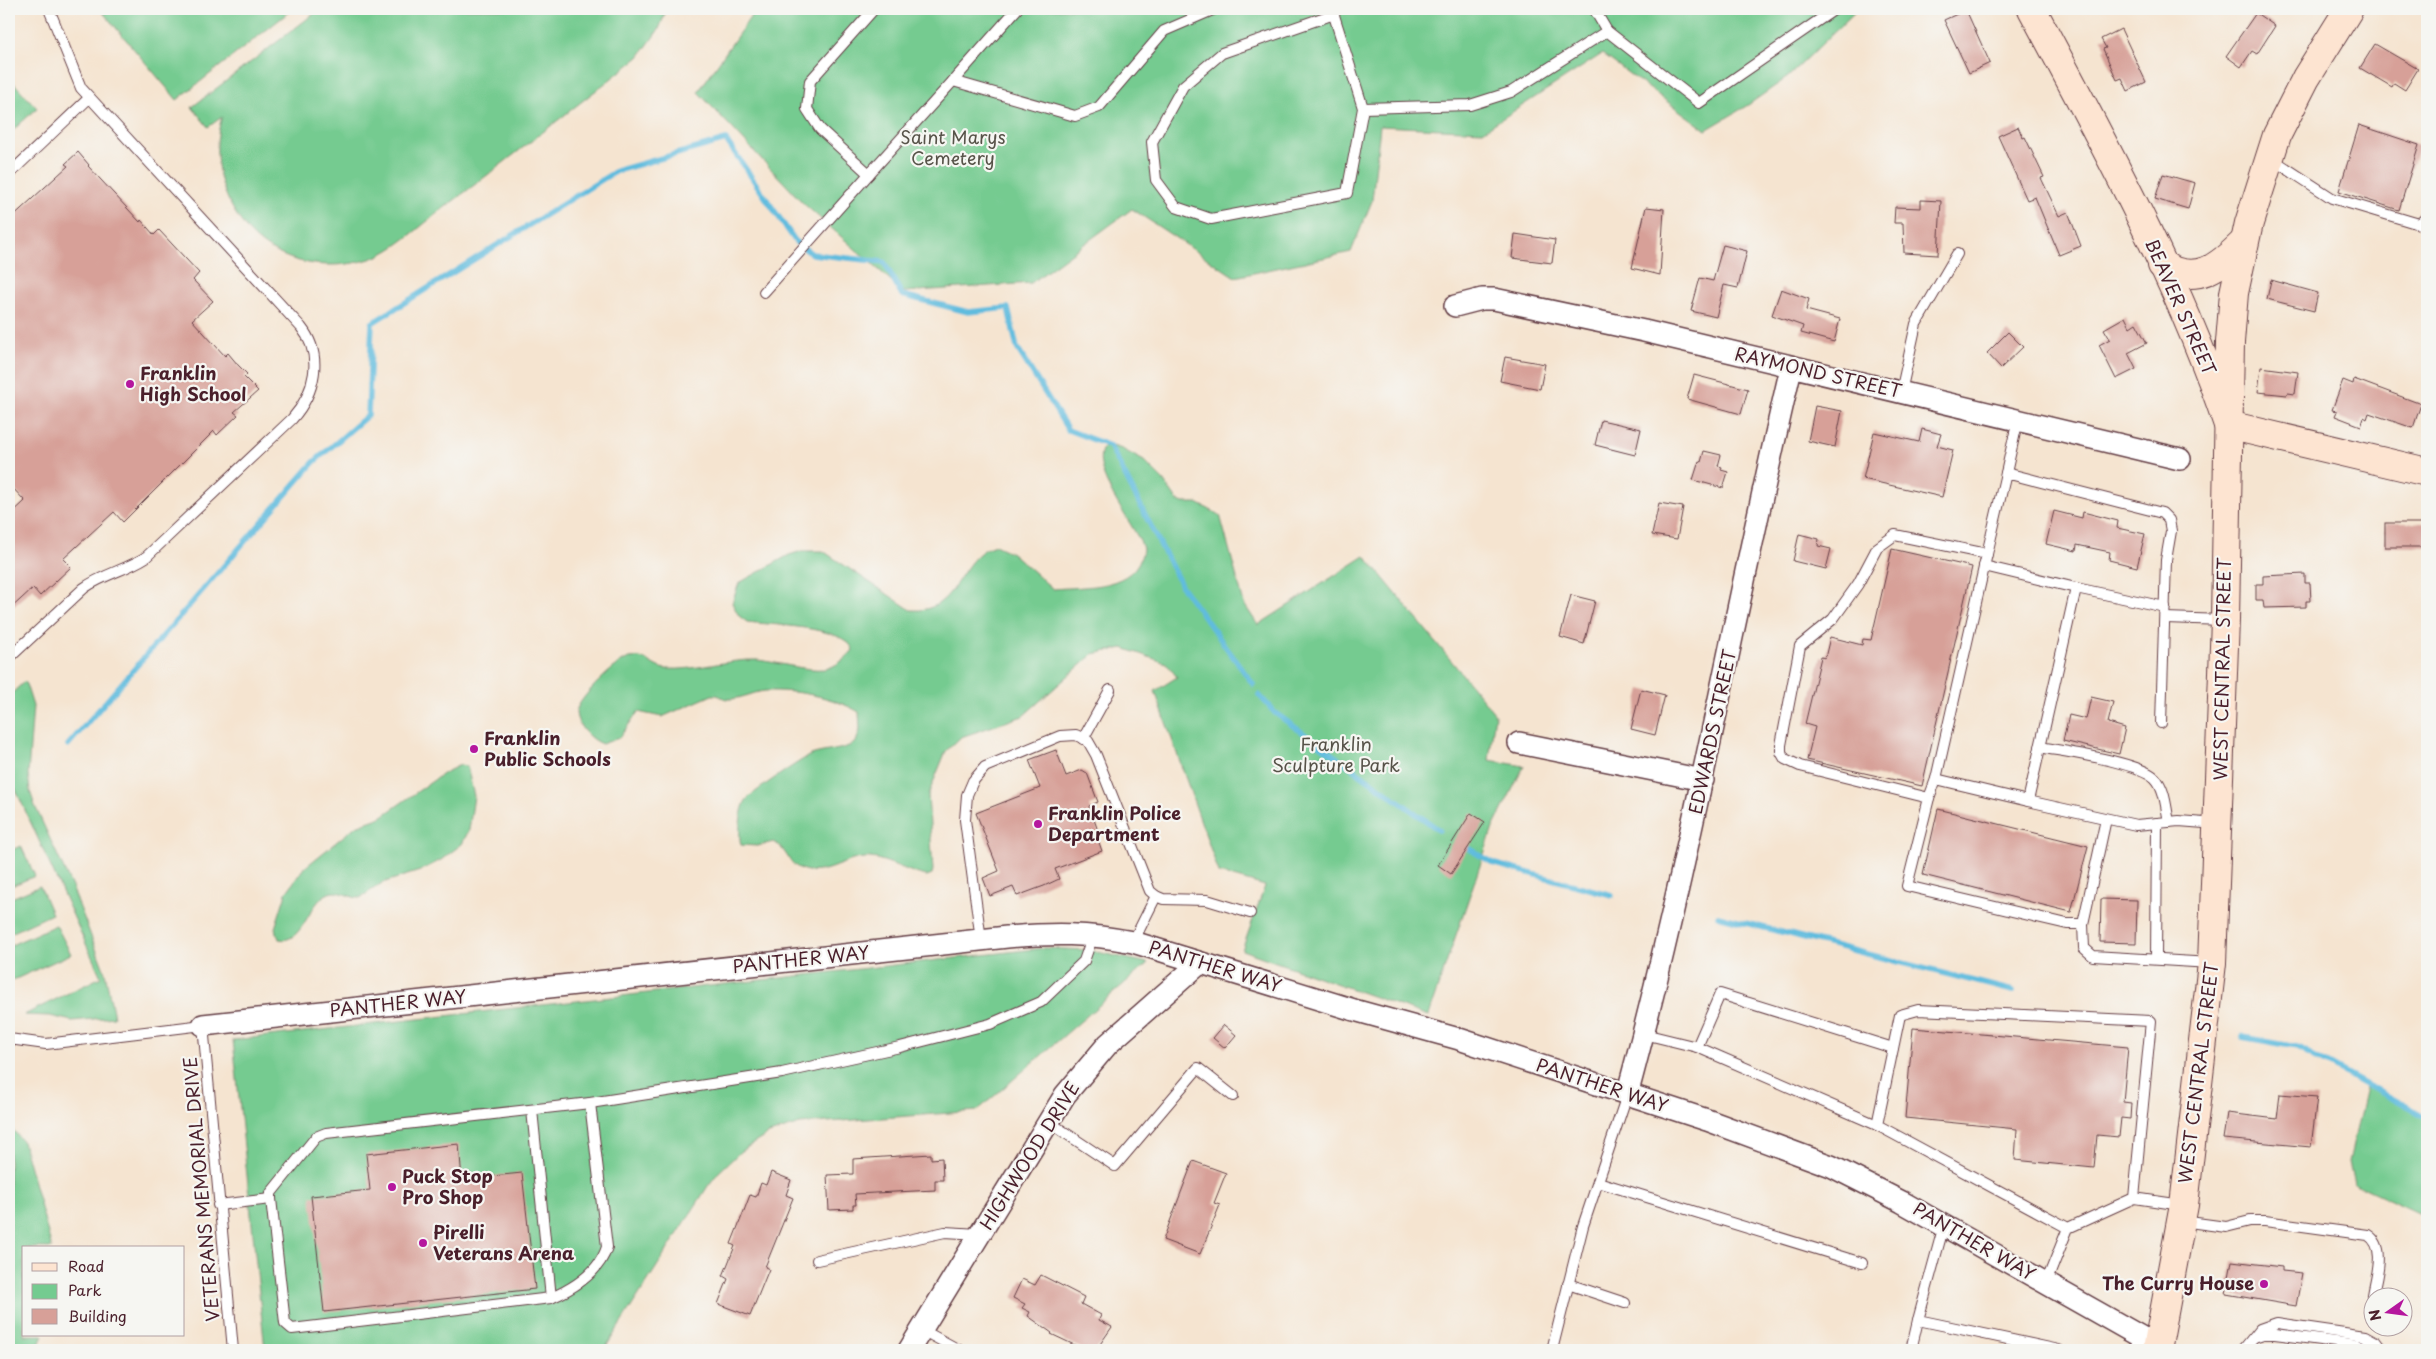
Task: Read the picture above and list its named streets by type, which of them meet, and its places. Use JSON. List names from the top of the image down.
{
  "streets": {
    "main road": ["BEAVER STREET", "WEST CENTRAL STREET"],
    "street": [
      "RAYMOND STREET",
      "EDWARDS STREET",
      "PANTHER WAY",
      "HIGHWOOD DRIVE"
    ],
    "lane": ["VETERANS MEMORIAL DRIVE"]
  },
  "crossings": [
    ["BEAVER STREET", "WEST CENTRAL STREET"],
    ["RAYMOND STREET", "EDWARDS STREET"],
    ["WEST CENTRAL STREET", "PANTHER WAY"],
    ["EDWARDS STREET", "PANTHER WAY"],
    ["PANTHER WAY", "HIGHWOOD DRIVE"],
    ["PANTHER WAY", "VETERANS MEMORIAL DRIVE"]
  ],
  "parks": ["Saint Marys Cemetery", "Franklin Sculpture Park"],
  "places": [
    "Franklin High School",
    "Franklin Public Schools",
    "Franklin Police Department",
    "Puck Stop Pro Shop",
    "Pirelli Veterans Arena",
    "The Curry House"
  ],
  "legend": ["Road", "Park", "Building"],
  "north": "left"
}
